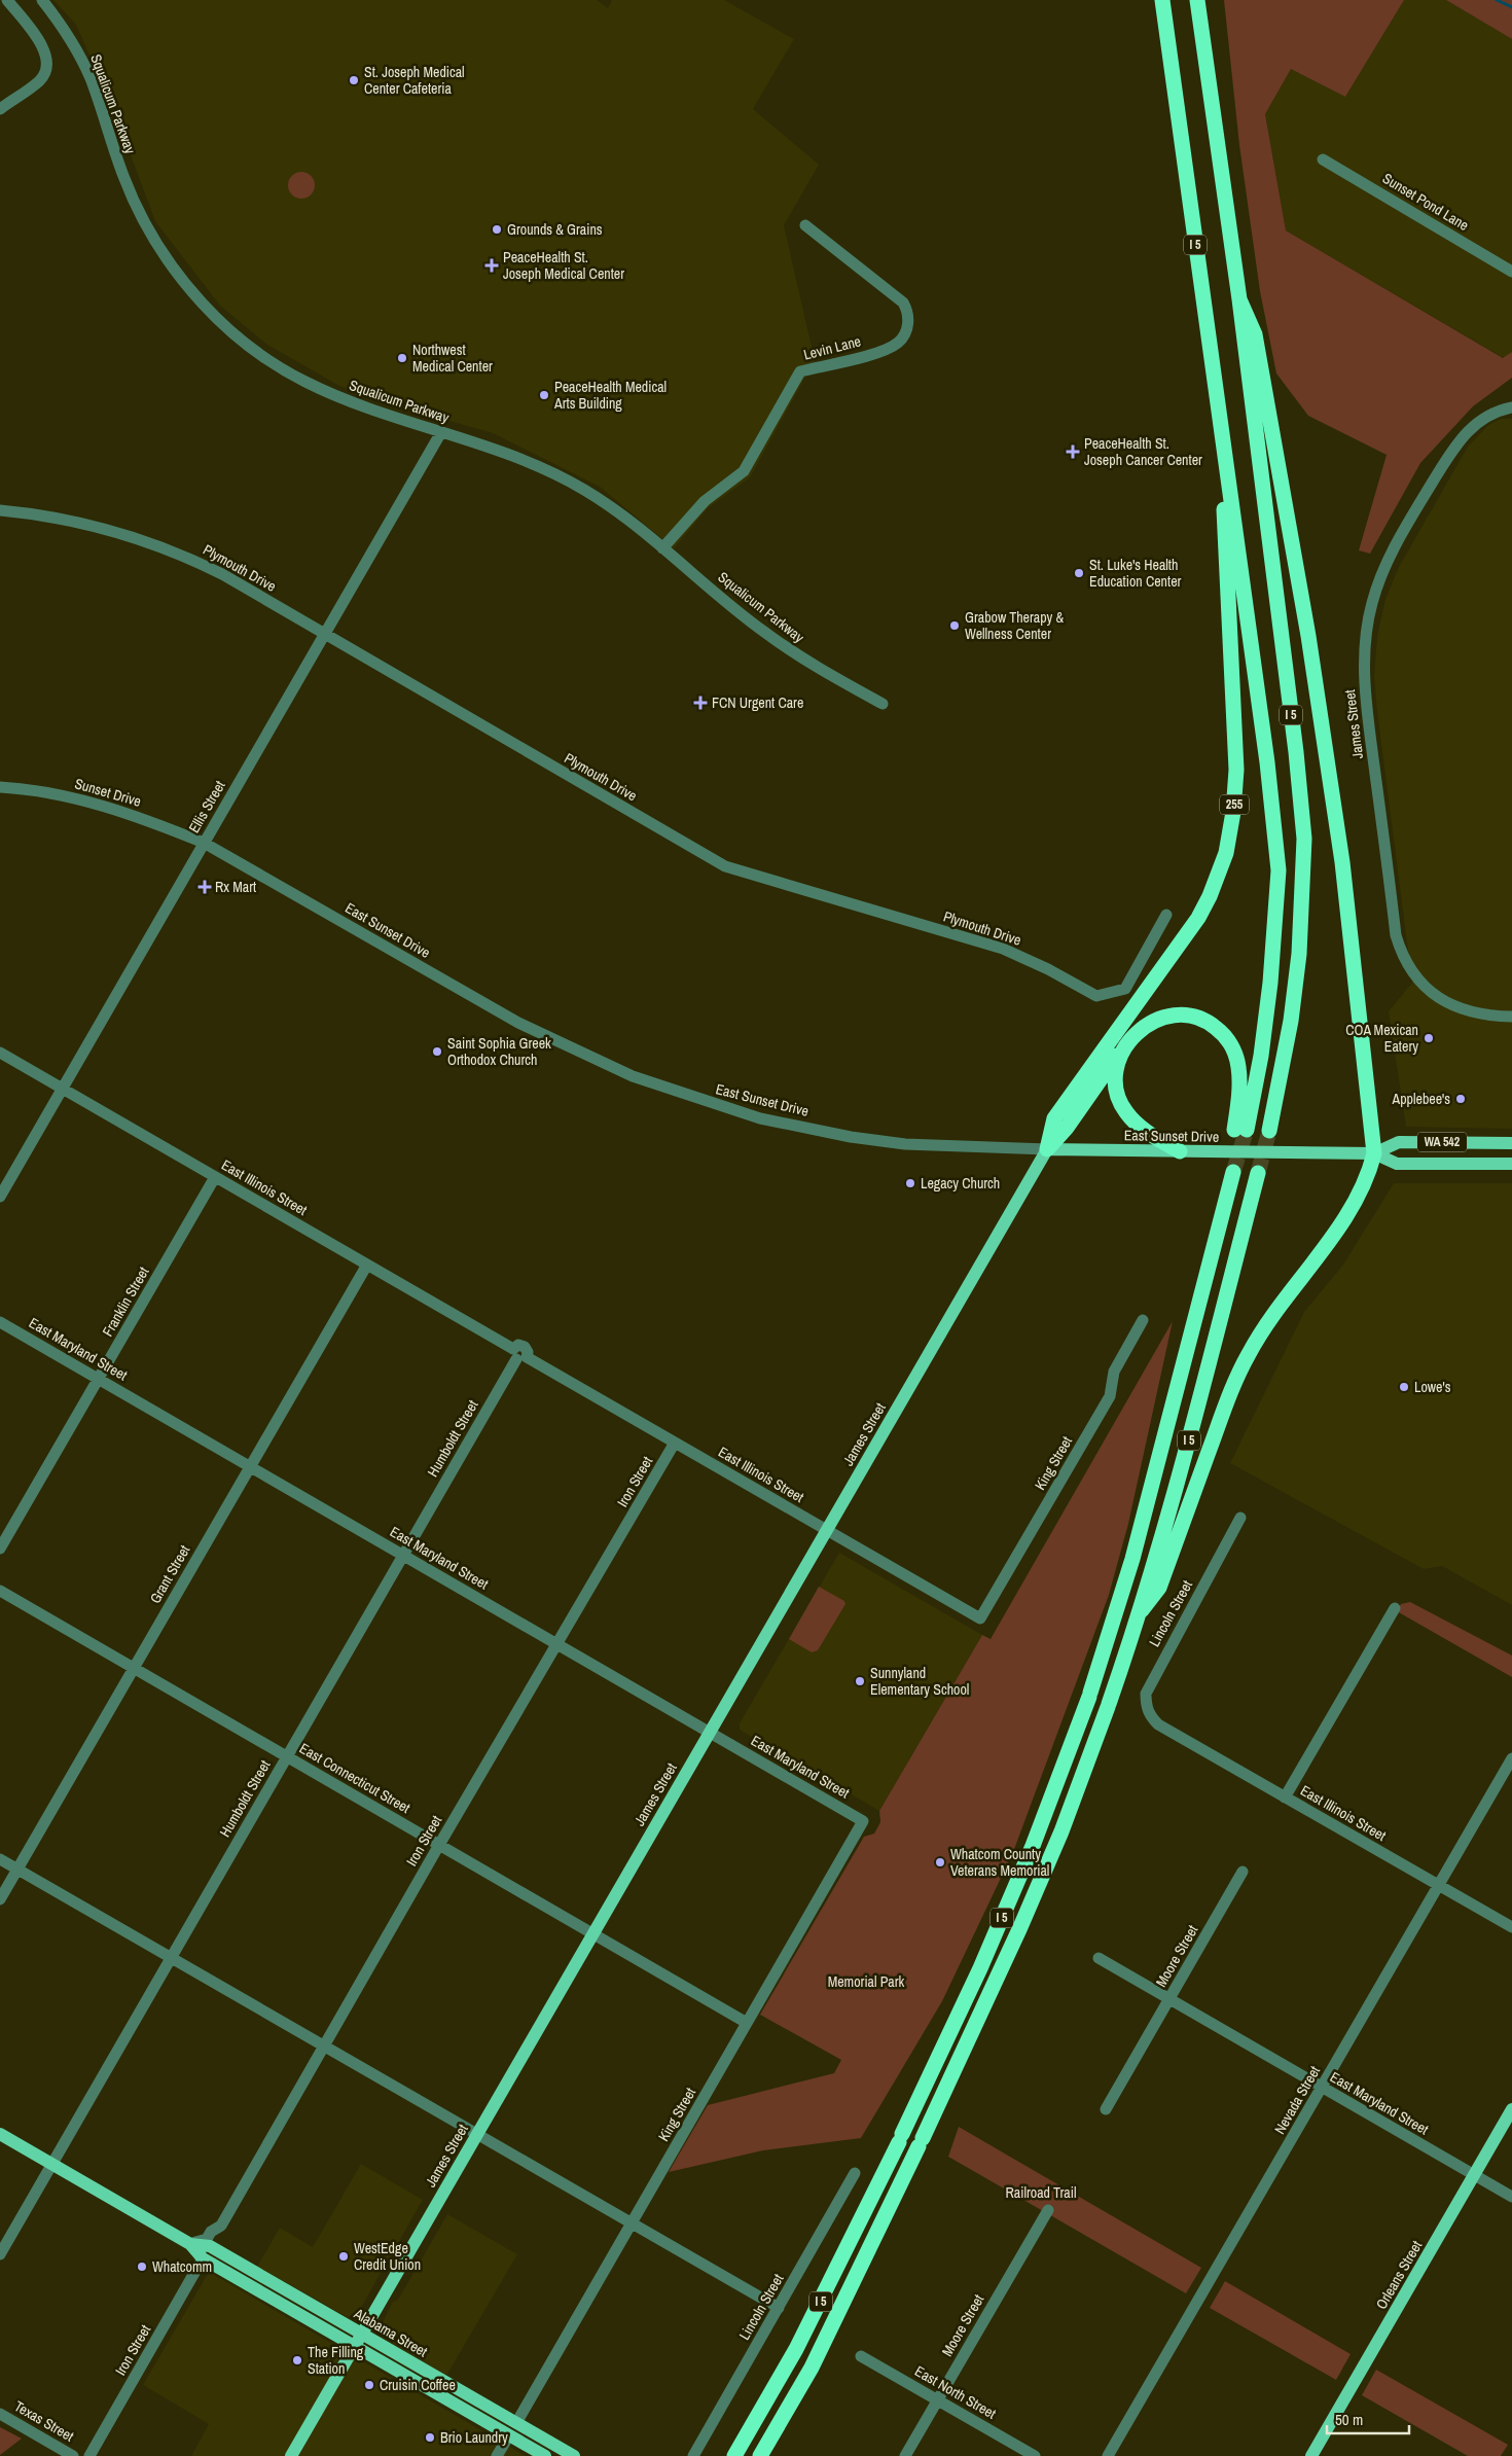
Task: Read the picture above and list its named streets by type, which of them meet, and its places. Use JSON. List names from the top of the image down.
{
  "streets": {
    "highway": ["I 5", "255"],
    "main road": [
      "James Street",
      "East Sunset Drive",
      "WA 542",
      "Orleans Street",
      "Alabama Street"
    ],
    "street": [
      "Squalicum Parkway",
      "Sunset Pond Lane",
      "Levin Lane",
      "Plymouth Drive",
      "Sunset Drive",
      "Ellis Street",
      "East Illinois Street",
      "Franklin Street",
      "East Maryland Street",
      "Humboldt Street",
      "King Street",
      "Iron Street",
      "Grant Street",
      "Lincoln Street",
      "East Connecticut Street",
      "Moore Street",
      "Nevada Street",
      "East North Street",
      "Texas Street"
    ]
  },
  "crossings": [
    ["Squalicum Parkway", "Levin Lane"],
    ["Squalicum Parkway", "Ellis Street"],
    ["I 5", "255"],
    ["Plymouth Drive", "Ellis Street"],
    ["James Street", "255"],
    ["James Street", "East Sunset Drive"],
    ["James Street", "East Illinois Street"],
    ["James Street", "East Maryland Street"],
    ["James Street", "East Connecticut Street"],
    ["James Street", "Alabama Street"],
    ["Sunset Drive", "Ellis Street"],
    ["Sunset Drive", "East Sunset Drive"],
    ["255", "East Sunset Drive"],
    ["Ellis Street", "East Sunset Drive"],
    ["Ellis Street", "East Illinois Street"],
    ["East Illinois Street", "Franklin Street"],
    ["East Illinois Street", "Humboldt Street"],
    ["East Illinois Street", "King Street"],
    ["East Illinois Street", "Iron Street"],
    ["East Illinois Street", "Grant Street"],
    ["East Illinois Street", "Lincoln Street"],
    ["East Illinois Street", "Nevada Street"],
    ["Franklin Street", "East Maryland Street"],
    ["East Maryland Street", "Humboldt Street"],
    ["East Maryland Street", "King Street"],
    ["East Maryland Street", "Iron Street"],
    ["East Maryland Street", "Grant Street"],
    ["East Maryland Street", "Moore Street"],
    ["East Maryland Street", "Nevada Street"],
    ["East Maryland Street", "Orleans Street"],
    ["Humboldt Street", "East Connecticut Street"],
    ["Humboldt Street", "Alabama Street"],
    ["King Street", "East Connecticut Street"],
    ["King Street", "Alabama Street"],
    ["Iron Street", "East Connecticut Street"],
    ["Iron Street", "Alabama Street"],
    ["Grant Street", "East Connecticut Street"],
    ["Moore Street", "East North Street"]
  ],
  "parks": ["Memorial Park", "Railroad Trail"],
  "places": {
    "other": [
      "St. Joseph Medical Center Cafeteria",
      "Grounds & Grains",
      "Northwest Medical Center",
      "PeaceHealth Medical Arts Building",
      "St. Luke's Health Education Center",
      "Grabow Therapy & Wellness Center",
      "COA Mexican Eatery",
      "Saint Sophia Greek Orthodox Church",
      "Applebee's",
      "Legacy Church",
      "Lowe's",
      "Sunnyland Elementary School",
      "Whatcom County Veterans Memorial",
      "WestEdge Credit Union",
      "Whatcomm",
      "The Filling Station",
      "Cruisin Coffee",
      "Brio Laundry"
    ],
    "health": [
      "PeaceHealth St. Joseph Medical Center",
      "PeaceHealth St. Joseph Cancer Center",
      "FCN Urgent Care",
      "Rx Mart"
    ]
  },
  "scale_bar": "50 m"
}
